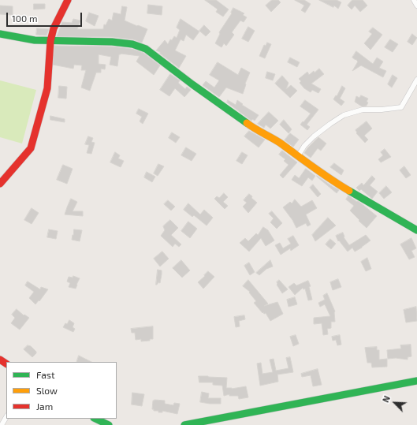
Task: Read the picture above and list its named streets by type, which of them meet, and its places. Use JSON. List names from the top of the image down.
{
  "legend": ["Fast", "Slow", "Jam"],
  "scale_bar": "100 m",
  "north": "top left"
}
